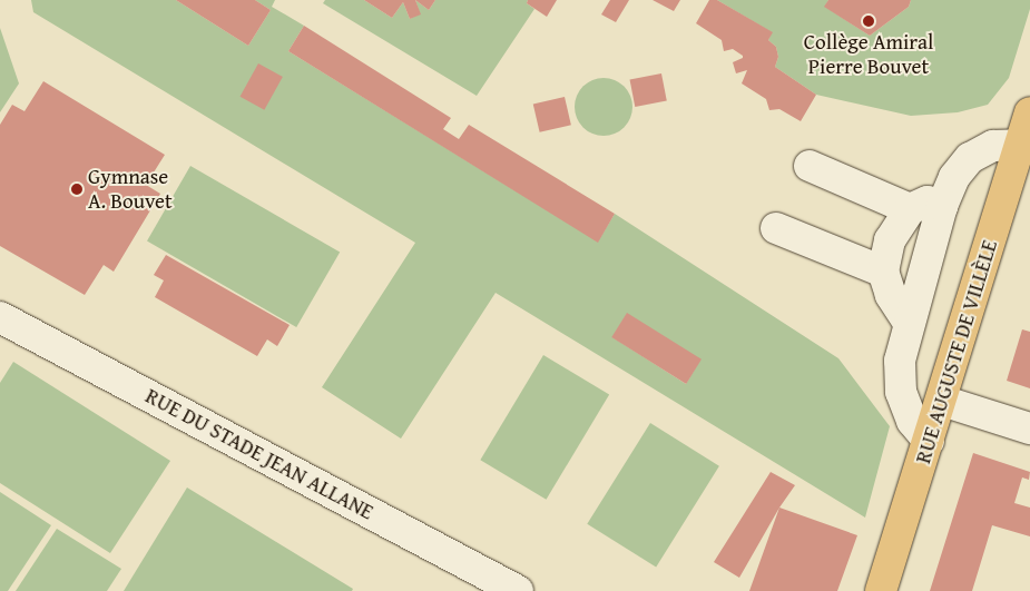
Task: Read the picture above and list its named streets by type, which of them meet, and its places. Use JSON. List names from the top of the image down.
{
  "streets": {
    "main road": ["RUE AUGUSTE DE VILLÈLE"],
    "street": ["RUE DU STADE JEAN ALLANE"]
  },
  "places": ["Collège Amiral Pierre Bouvet", "Gymnase A. Bouvet"]
}
